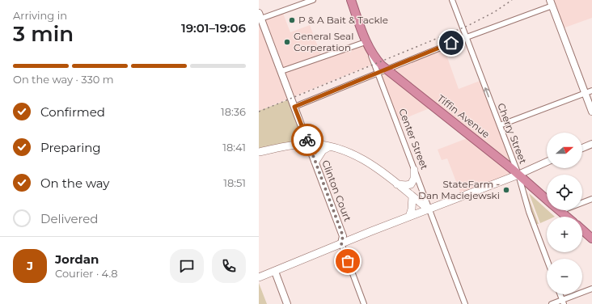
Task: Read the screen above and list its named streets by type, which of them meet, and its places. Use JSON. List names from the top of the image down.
{
  "streets": {
    "highway": ["Tiffin Avenue", "Center Street"],
    "street": ["Cherry Street", "Clinton Court"]
  },
  "crossings": [
    ["Tiffin Avenue", "Cherry Street"],
    ["Tiffin Avenue", "Center Street"]
  ],
  "places": ["P & A Bait & Tackle", "General Seal Corperation", "StateFarm - Dan Maciejewski"],
  "north": "right",
  "page": {
    "heading": ["3 min", "Arriving in", "19:01–19:06"],
    "panel": ["Jordan", "Courier · 4.8"],
    "bar": "On the way · 330 m",
    "list": [
      ["Confirmed", "18:36"],
      ["Preparing", "18:41"],
      ["On the way", "18:51"],
      "Delivered"
    ],
    "map_buttons": ["+", "−"],
    "round": "J"
  }
}
